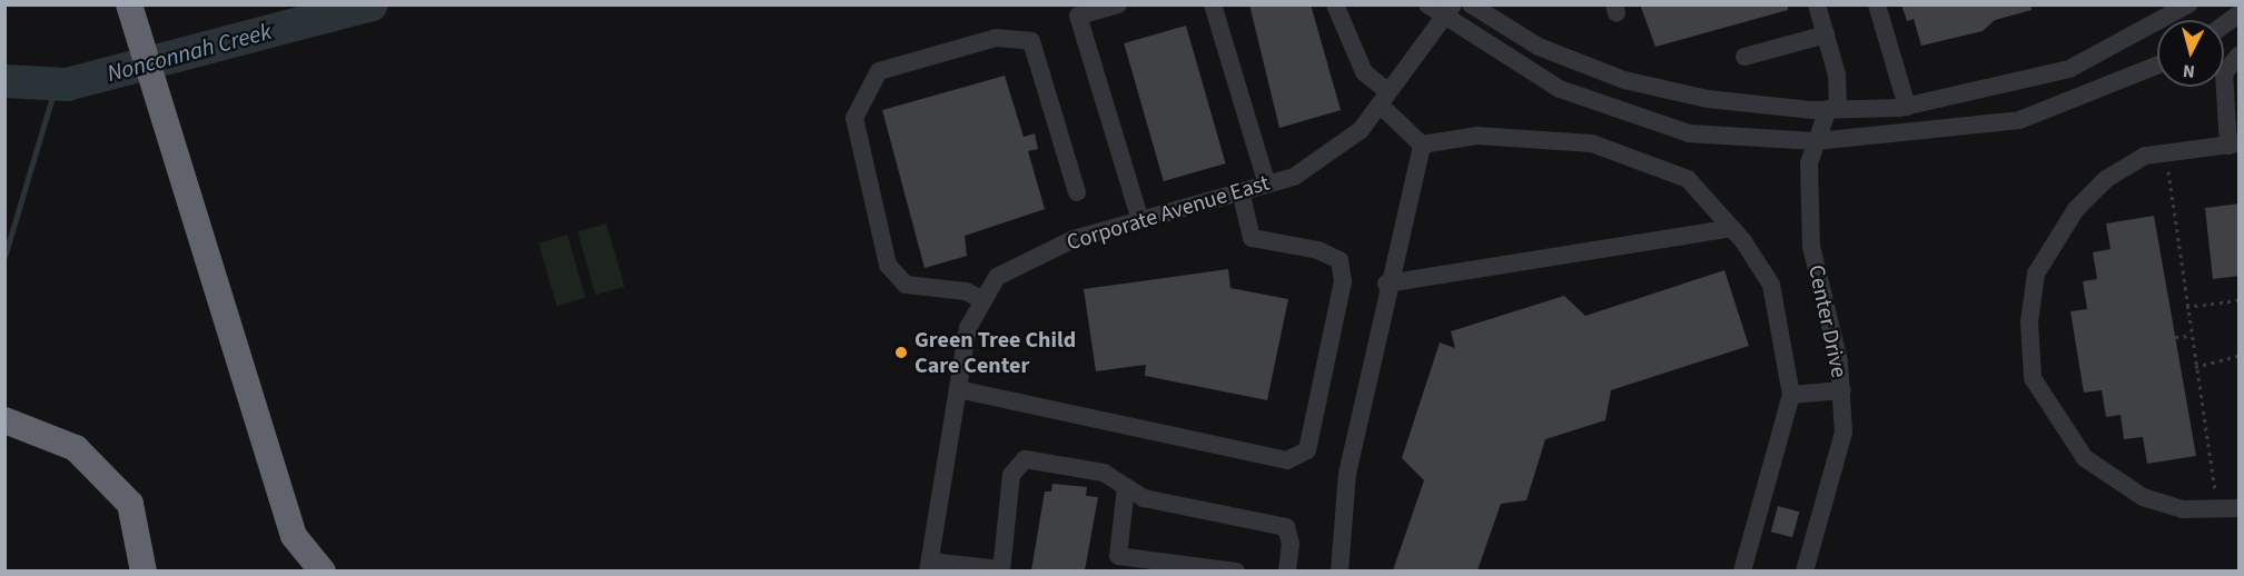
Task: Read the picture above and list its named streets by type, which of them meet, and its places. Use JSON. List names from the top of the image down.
{
  "streets": {
    "street": ["Corporate Avenue East", "Center Drive"]
  },
  "water": ["Nonconnah Creek"],
  "places": ["Green Tree Child Care Center"],
  "north": "bottom"
}
